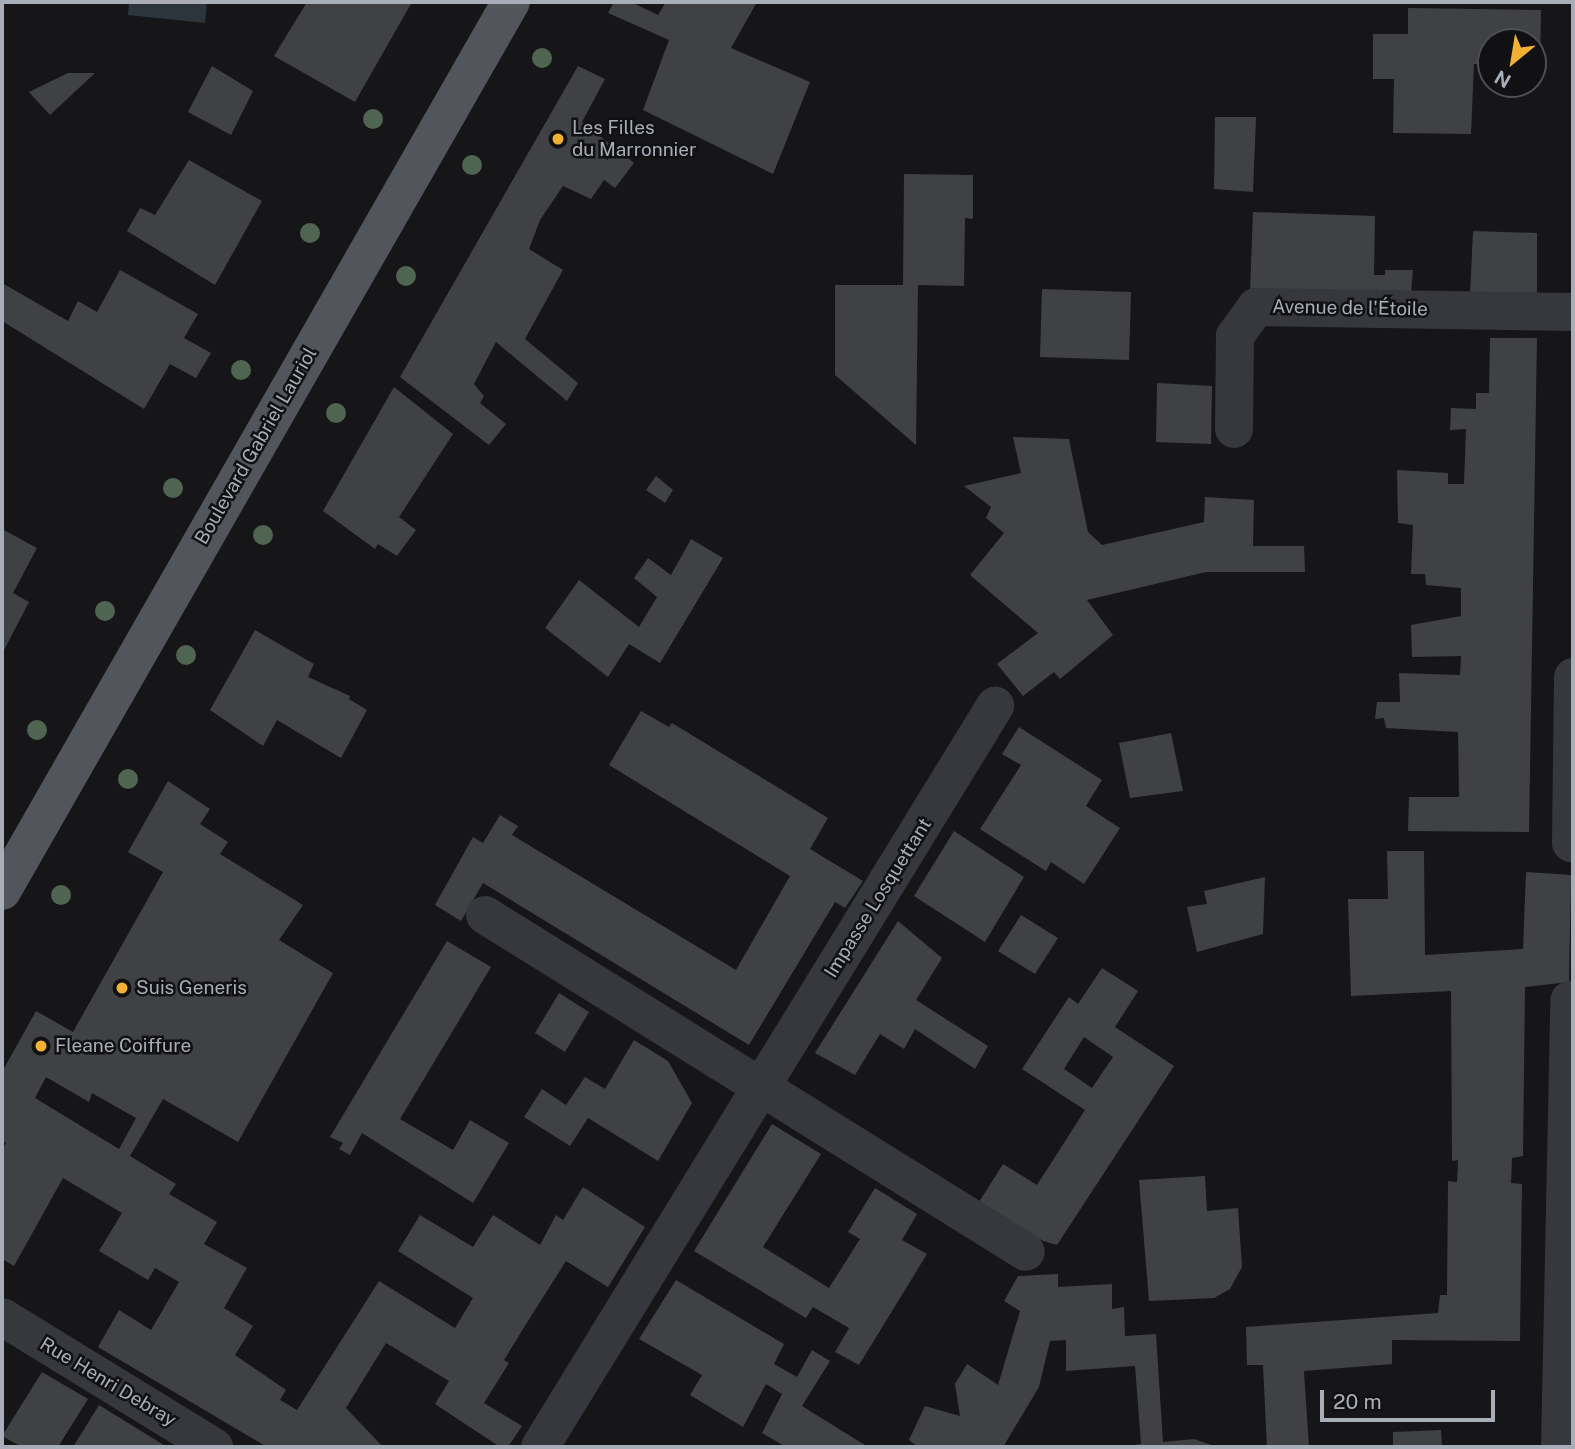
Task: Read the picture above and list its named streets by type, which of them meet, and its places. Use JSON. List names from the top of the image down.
{
  "streets": {
    "main road": ["Boulevard Gabriel Lauriol"],
    "street": ["Avenue de l'Étoile", "Impasse Losquettant", "Rue Henri Debray"]
  },
  "places": ["Les Filles du Marronnier", "Suis Generis", "Fleane Coiffure"],
  "scale_bar": "20 m",
  "north": "bottom left"
}
